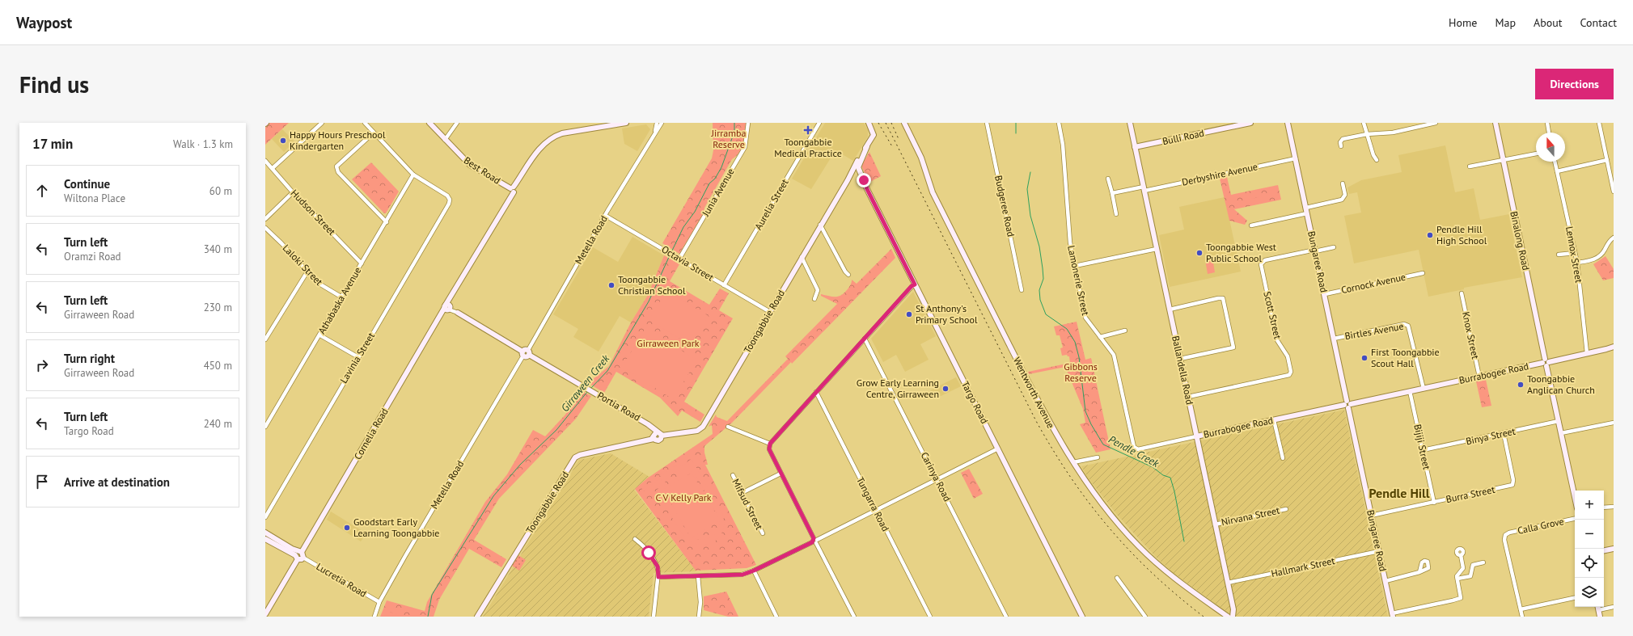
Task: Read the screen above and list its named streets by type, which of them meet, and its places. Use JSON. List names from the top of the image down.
{
  "streets": {
    "street": [
      "Bulli Road",
      "Best Road",
      "Derbyshire Avenue",
      "Junia Avenue",
      "Aurelia Street",
      "Budgeree Road",
      "Hudson Street",
      "Metella Road",
      "Binalong Road",
      "Lennox Street",
      "Bungaree Road",
      "Octavia Street",
      "Laloki Street",
      "Lamonerie Street",
      "Cornock Avenue",
      "Athabaska Avenue",
      "Scott Street",
      "Toongabbie Road",
      "Birtles Avenue",
      "Knox Street",
      "Lavinia Street",
      "Ballandella Road",
      "Burrabogee Road",
      "Wentworth Avenue",
      "Targo Road",
      "Portia Road",
      "Cornelia Road",
      "Binya Street",
      "Bijiji Street",
      "Carinya Road",
      "Burra Street",
      "Mifsud Street",
      "Tungarra Road",
      "Nirvana Street",
      "Calla Grove",
      "Hallmark Street",
      "Lucretia Road"
    ]
  },
  "crossings": [
    ["Bulli Road", "Ballandella Road"],
    ["Best Road", "Cornelia Road"],
    ["Derbyshire Avenue", "Bungaree Road"],
    ["Derbyshire Avenue", "Ballandella Road"],
    ["Junia Avenue", "Octavia Street"],
    ["Aurelia Street", "Octavia Street"],
    ["Hudson Street", "Athabaska Avenue"],
    ["Metella Road", "Octavia Street"],
    ["Metella Road", "Portia Road"],
    ["Metella Road", "Lucretia Road"],
    ["Binalong Road", "Burrabogee Road"],
    ["Binalong Road", "Binya Street"],
    ["Lennox Street", "Burrabogee Road"],
    ["Bungaree Road", "Cornock Avenue"],
    ["Bungaree Road", "Scott Street"],
    ["Bungaree Road", "Birtles Avenue"],
    ["Bungaree Road", "Burrabogee Road"],
    ["Bungaree Road", "Burra Street"],
    ["Bungaree Road", "Hallmark Street"],
    ["Octavia Street", "Toongabbie Road"],
    ["Laloki Street", "Athabaska Avenue"],
    ["Lamonerie Street", "Burrabogee Road"],
    ["Athabaska Avenue", "Lavinia Street"],
    ["Scott Street", "Ballandella Road"],
    ["Toongabbie Road", "Targo Road"],
    ["Toongabbie Road", "Portia Road"],
    ["Birtles Avenue", "Burrabogee Road"],
    ["Knox Street", "Burrabogee Road"],
    ["Ballandella Road", "Burrabogee Road"],
    ["Ballandella Road", "Nirvana Street"],
    ["Ballandella Road", "Hallmark Street"],
    ["Burrabogee Road", "Bijiji Street"],
    ["Binya Street", "Bijiji Street"],
    ["Binya Street", "Burra Street"],
    ["Bijiji Street", "Burra Street"]
  ],
  "districts": ["Pendle Hill"],
  "water": ["Girraween Creek", "Pendle Creek"],
  "parks": [
    "Jirramba Reserve",
    "Girraween Park",
    "Gibbons Reserve",
    "C V Kelly Park"
  ],
  "places": {
    "health": ["Toongabbie Medical Practice"],
    "other": [
      "Happy Hours Preschool Kindergarten",
      "Pendle Hill High School",
      "Toongabbie West Public School",
      "Toongabbie Christian School",
      "St Anthony's Primary School",
      "First Toongabbie Scout Hall",
      "Toongabbie Anglican Church",
      "Grow Early Learning Centre, Girraween",
      "Goodstart Early Learning Toongabbie"
    ]
  },
  "north": "top",
  "page": {
    "header": "Waypost",
    "nav": [
      "Home",
      "Map",
      "About",
      "Contact"
    ],
    "buttons": "Directions",
    "title": "Find us",
    "heading": ["17 min", "Walk · 1.3 km"],
    "list": [
      ["Continue", "Wiltona Place", "60 m"],
      ["Turn left", "Oramzi Road", "340 m"],
      ["Turn left", "Girraween Road", "230 m"],
      ["Turn right", "Girraween Road", "450 m"],
      ["Turn left", "Targo Road", "240 m"],
      "Arrive at destination"
    ],
    "map_buttons": ["+", "−"]
  }
}
